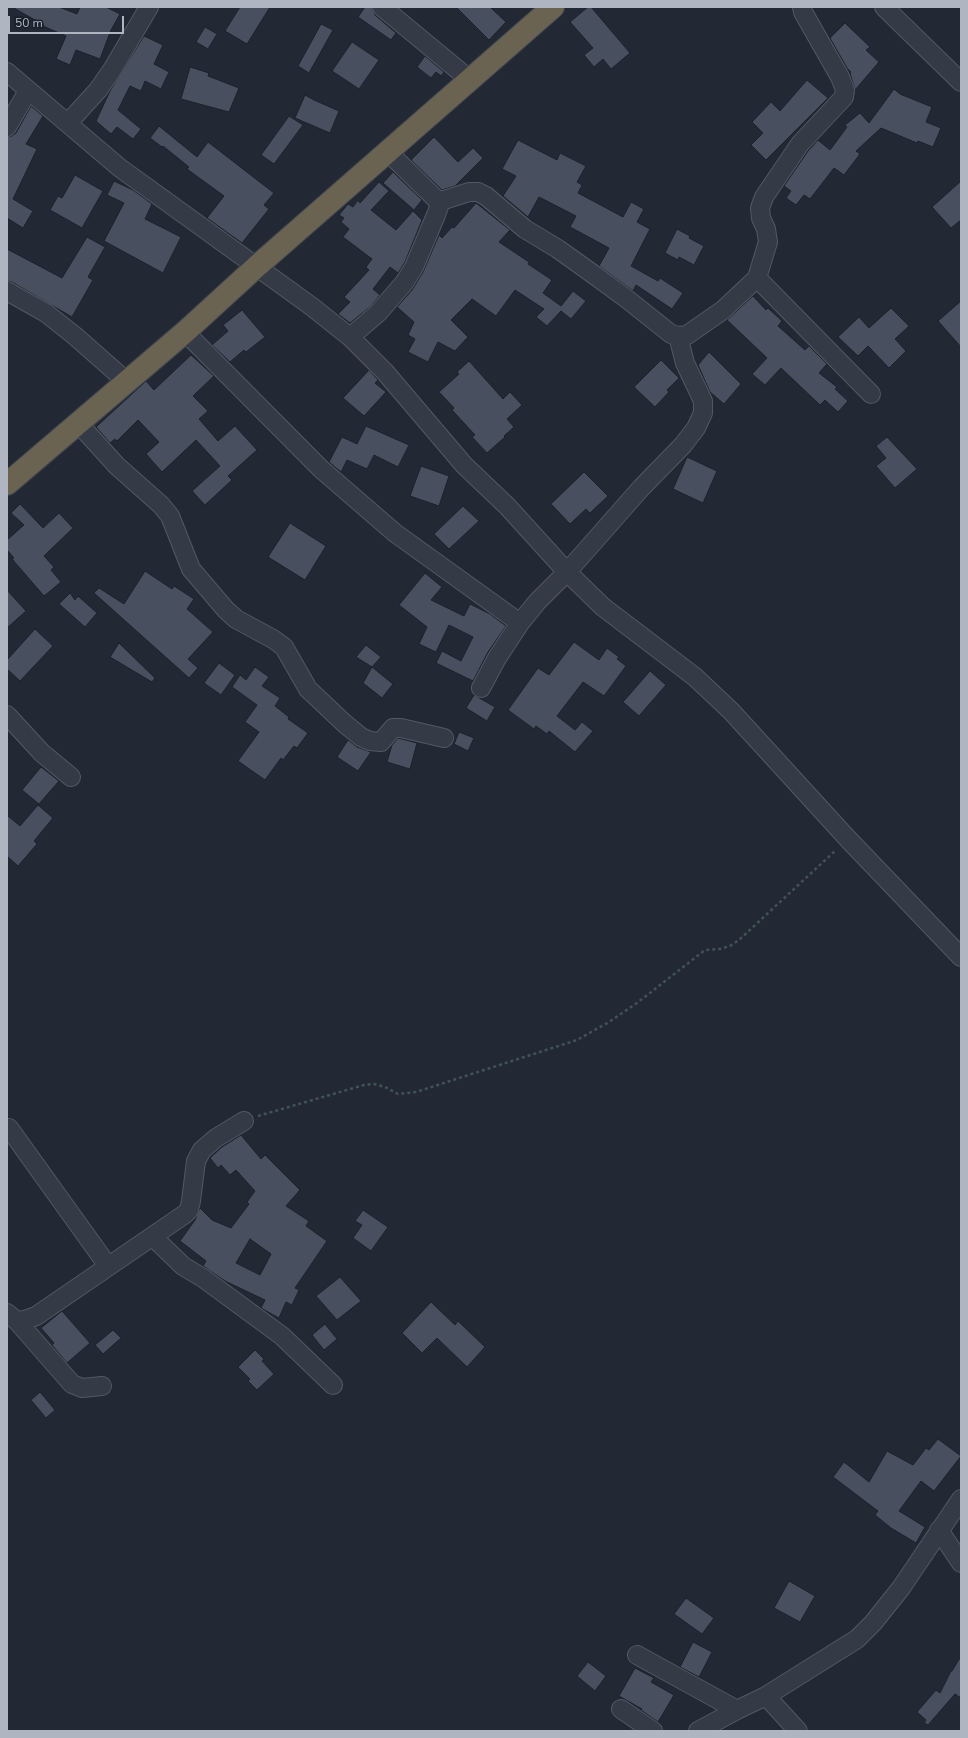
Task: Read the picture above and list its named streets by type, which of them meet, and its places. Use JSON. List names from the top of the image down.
{
  "scale_bar": "50 m"
}
